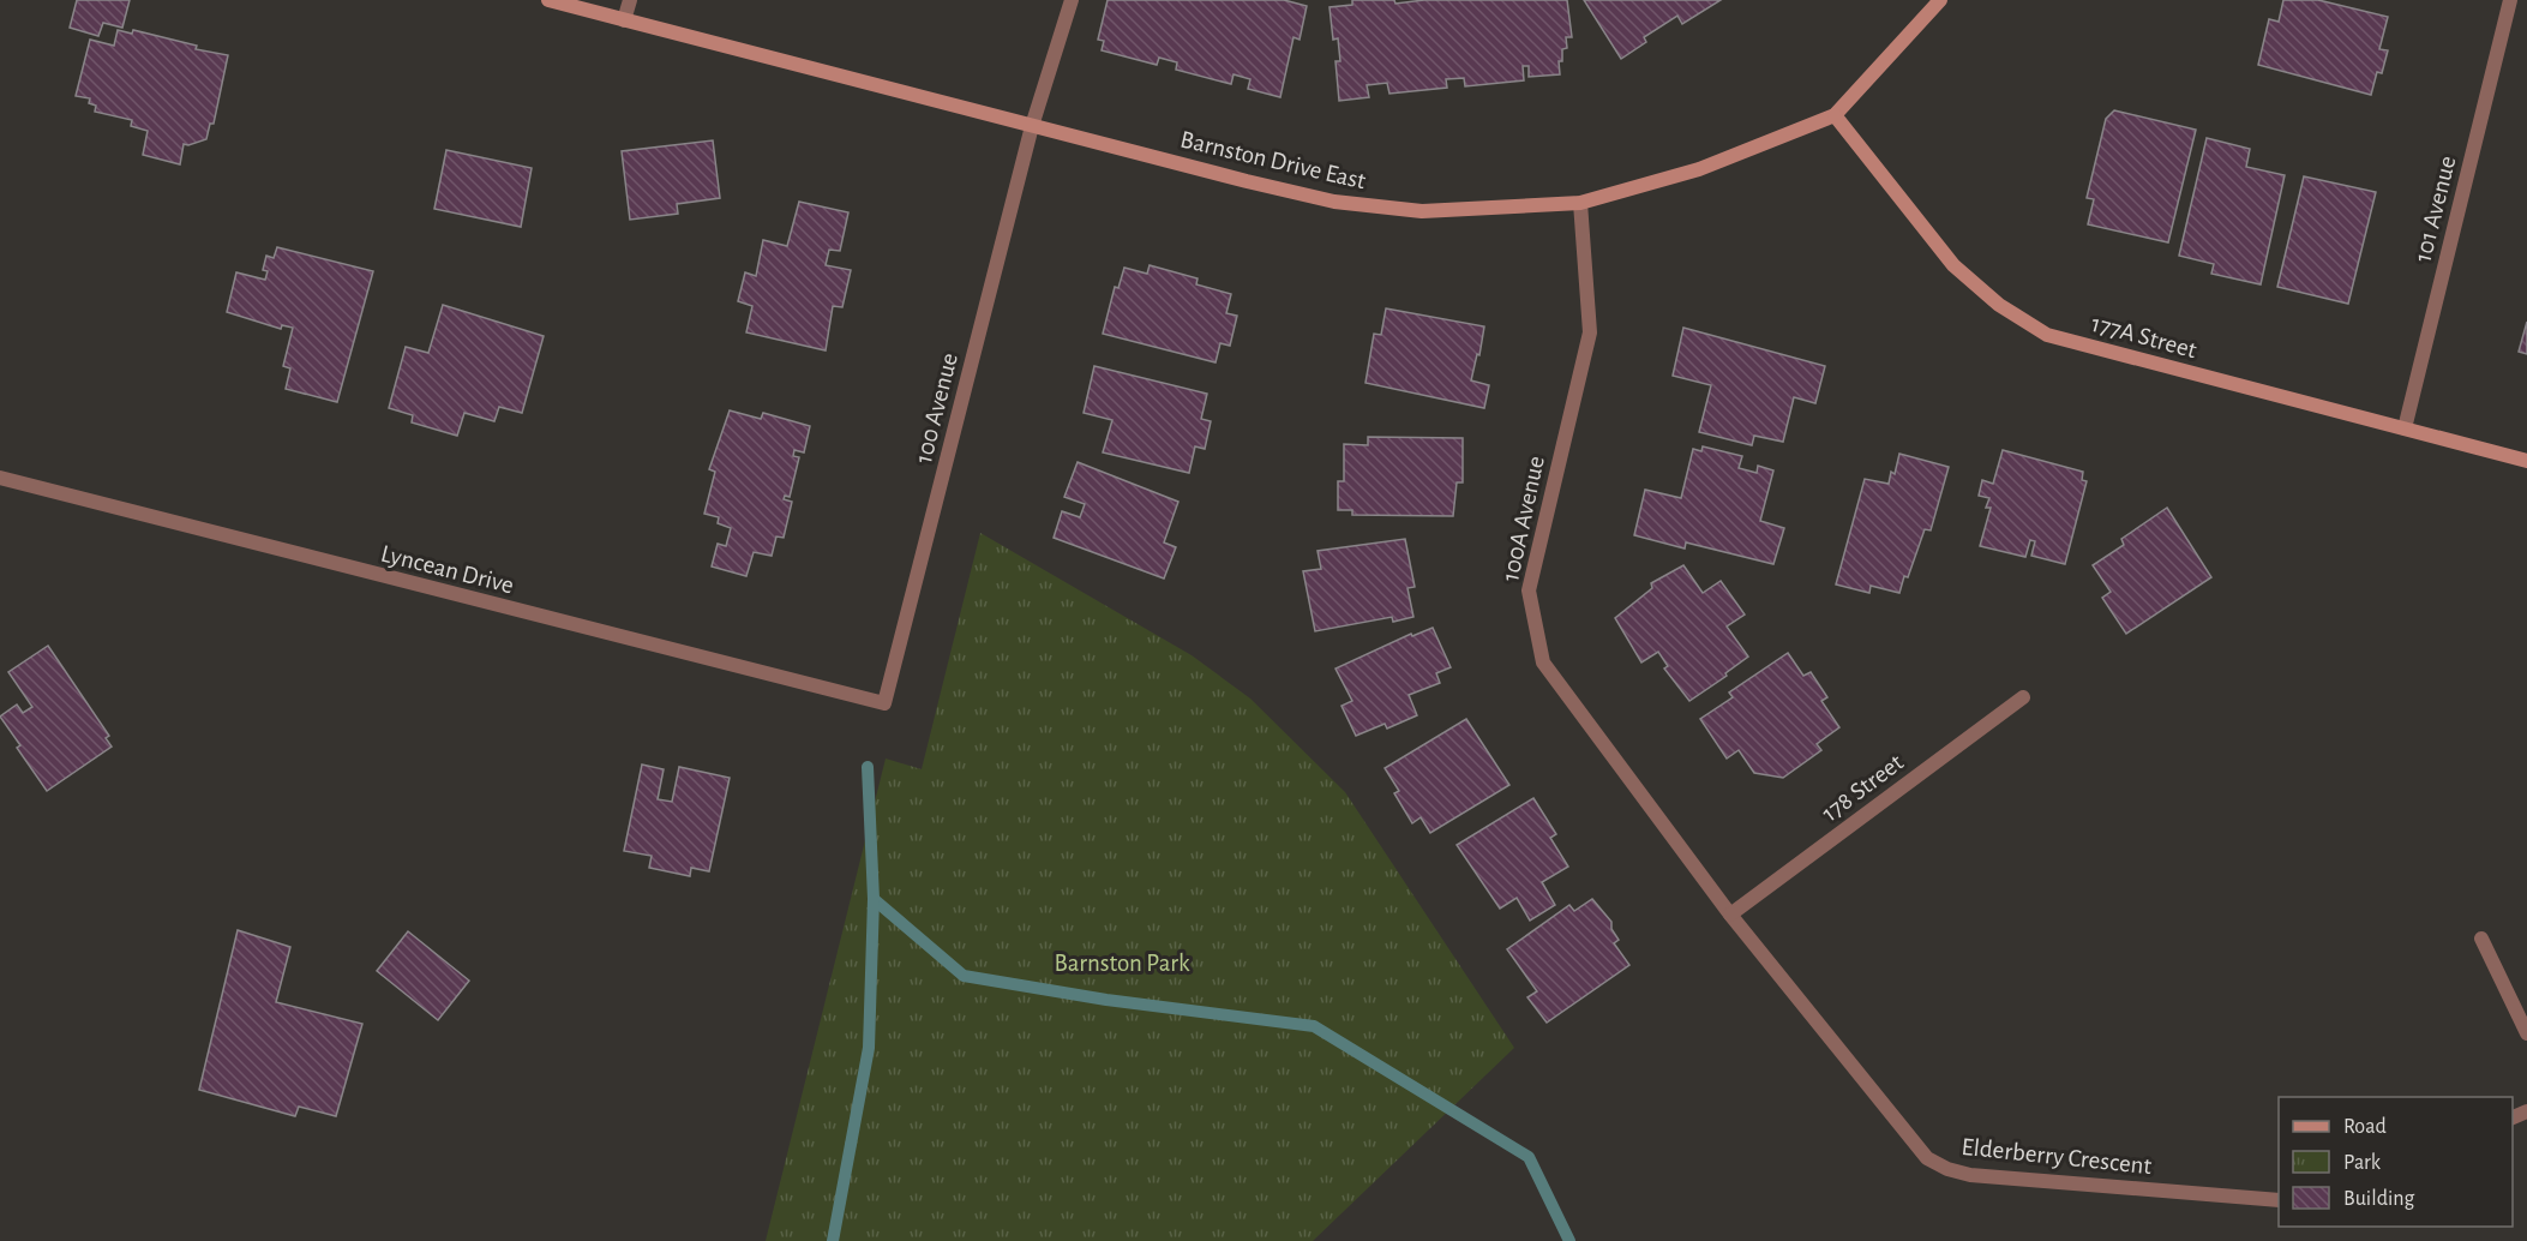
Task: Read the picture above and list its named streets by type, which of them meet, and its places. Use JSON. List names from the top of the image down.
{
  "streets": {
    "street": [
      "Barnston Drive East",
      "101 Avenue",
      "177A Street",
      "100 Avenue",
      "100A Avenue",
      "Lyncean Drive",
      "178 Street",
      "Elderberry Crescent"
    ]
  },
  "crossings": [
    ["Barnston Drive East", "177A Street"],
    ["Barnston Drive East", "100 Avenue"],
    ["Barnston Drive East", "100A Avenue"],
    ["101 Avenue", "177A Street"],
    ["100 Avenue", "Lyncean Drive"],
    ["100A Avenue", "178 Street"],
    ["100A Avenue", "Elderberry Crescent"],
    ["178 Street", "Elderberry Crescent"]
  ],
  "parks": ["Barnston Park"],
  "legend": ["Road", "Park", "Building"]
}
